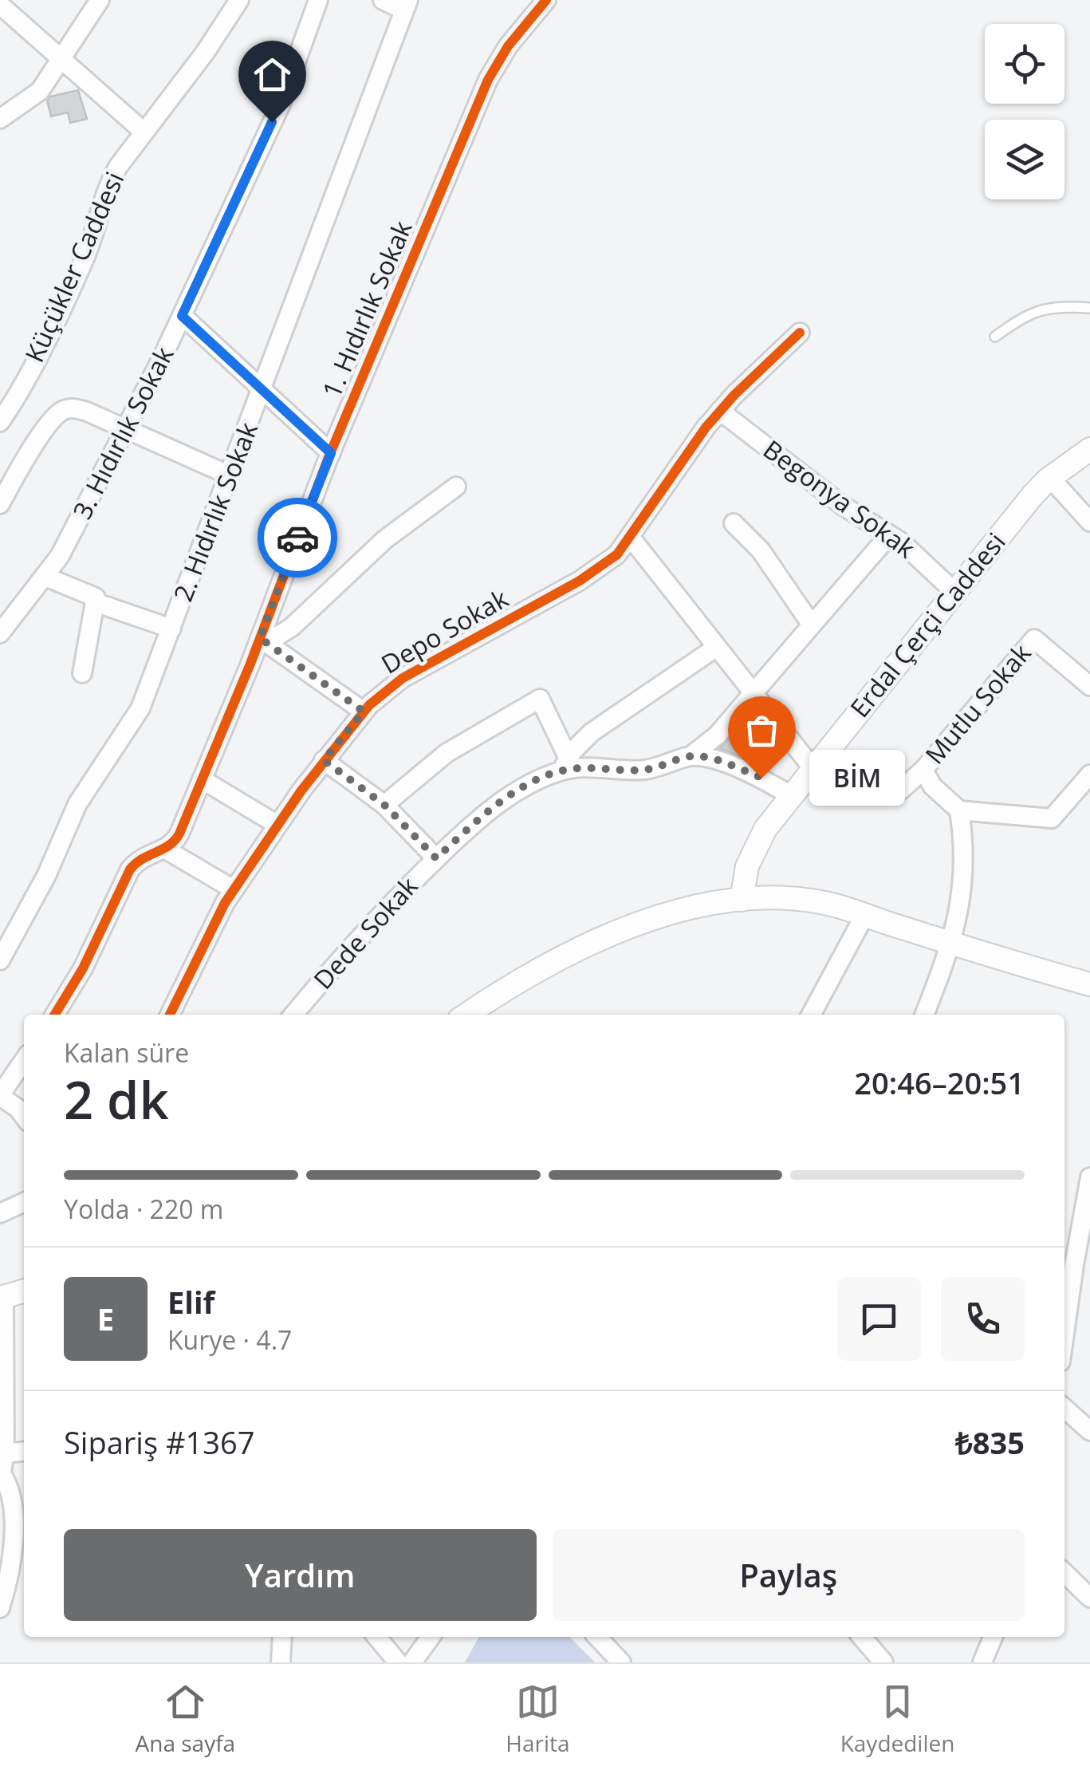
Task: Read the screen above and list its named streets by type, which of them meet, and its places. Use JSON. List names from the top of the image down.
{
  "streets": {
    "street": [
      "Küçükler Caddesi",
      "1. Hıdırlık Sokak",
      "3. Hıdırlık Sokak",
      "Begonya Sokak",
      "2. Hıdırlık Sokak",
      "Erdal Çerçi Caddesi",
      "Depo Sokak",
      "Mutlu Sokak",
      "Dede Sokak"
    ]
  },
  "crossings": [
    ["Begonya Sokak", "Erdal Çerçi Caddesi"],
    ["Begonya Sokak", "Depo Sokak"],
    ["Erdal Çerçi Caddesi", "Mutlu Sokak"],
    ["Erdal Çerçi Caddesi", "Dede Sokak"]
  ],
  "places": ["BİM"],
  "page": {
    "bubble": "BİM",
    "heading": ["2 dk", "Kalan süre", "20:46–20:51"],
    "panel": [
      "Elif",
      "Kurye · 4.7",
      "Sipariş #1367",
      "₺835"
    ],
    "bar": "Yolda · 220 m",
    "round": "E",
    "buttons": ["Yardım", "Paylaş"],
    "tabs": ["Ana sayfa", "Harita", "Kaydedilen"]
  }
}
